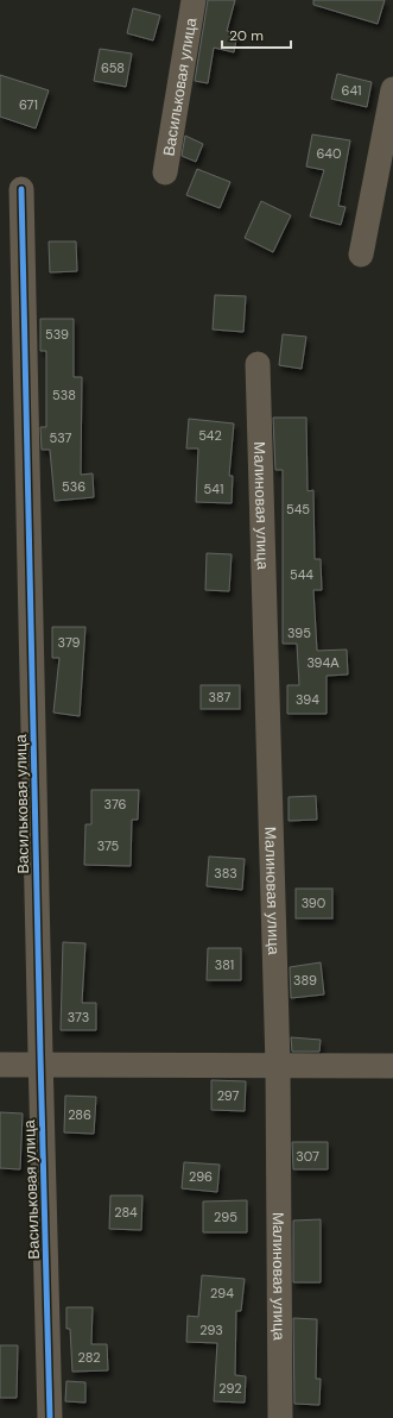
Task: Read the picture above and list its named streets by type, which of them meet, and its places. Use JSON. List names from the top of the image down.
{
  "streets": {
    "street": ["Васильковая улица", "Малиновая улица"]
  },
  "house_numbers": [
    "658",
    "641",
    "671",
    "640",
    "539",
    "538",
    "542",
    "537",
    "536",
    "541",
    "545",
    "544",
    "395",
    "379",
    "394А",
    "387",
    "394",
    "376",
    "375",
    "383",
    "390",
    "381",
    "389",
    "373",
    "297",
    "286",
    "307",
    "296",
    "284",
    "295",
    "294",
    "293",
    "282",
    "292"
  ],
  "scale_bar": "20 m"
}
